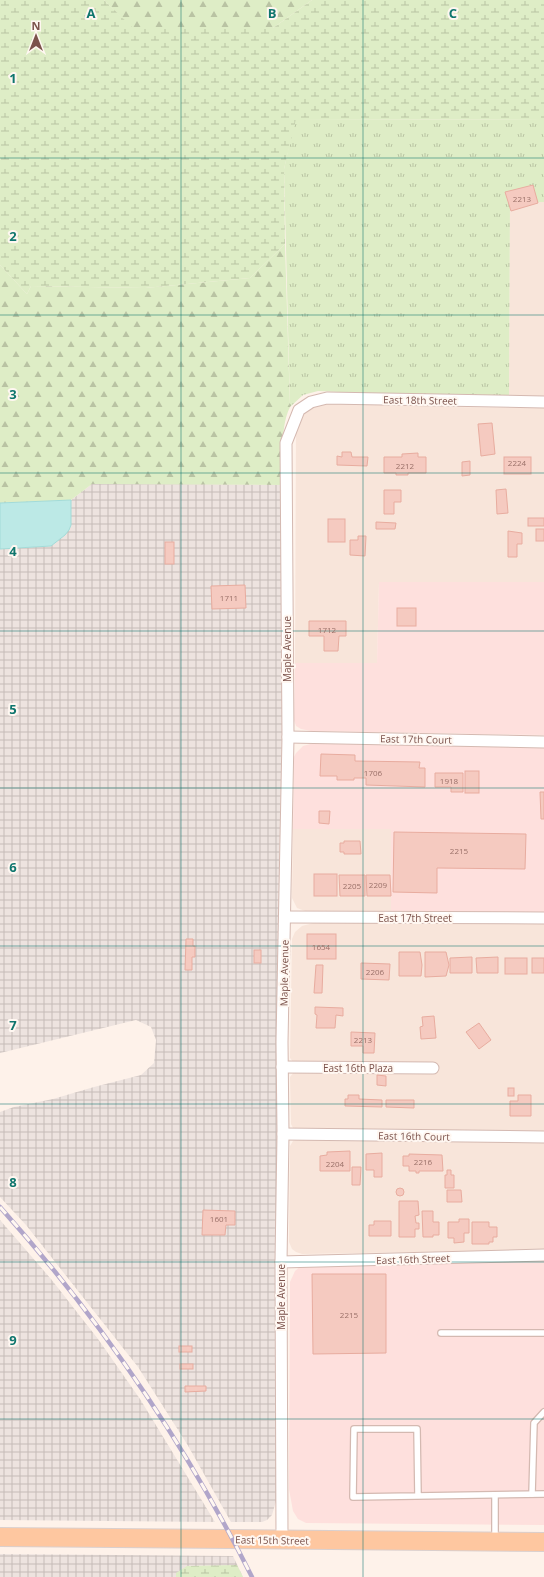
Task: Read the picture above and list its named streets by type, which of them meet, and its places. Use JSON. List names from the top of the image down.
{
  "streets": {
    "main road": ["East 15th Street"],
    "street": [
      "East 18th Street",
      "Maple Avenue",
      "East 17th Court",
      "East 17th Street",
      "East 16th Plaza",
      "East 16th Court",
      "East 16th Street"
    ]
  },
  "crossings": [
    ["East 18th Street", "Maple Avenue"],
    ["Maple Avenue", "East 17th Court"],
    ["Maple Avenue", "East 17th Street"],
    ["Maple Avenue", "East 16th Plaza"],
    ["Maple Avenue", "East 16th Court"],
    ["Maple Avenue", "East 16th Street"],
    ["Maple Avenue", "East 15th Street"]
  ],
  "house_numbers": [
    "2213",
    "2224",
    "2212",
    "1711",
    "1712",
    "1706",
    "1918",
    "2215",
    "2209",
    "2205",
    "1654",
    "2206",
    "2213",
    "2216",
    "2204",
    "1601",
    "2215"
  ],
  "north": "top",
  "grid": {
    "columns": ["A", "B", "C"],
    "rows": [
      "1",
      "2",
      "3",
      "4",
      "5",
      "6",
      "7",
      "8",
      "9"
    ]
  }
}
